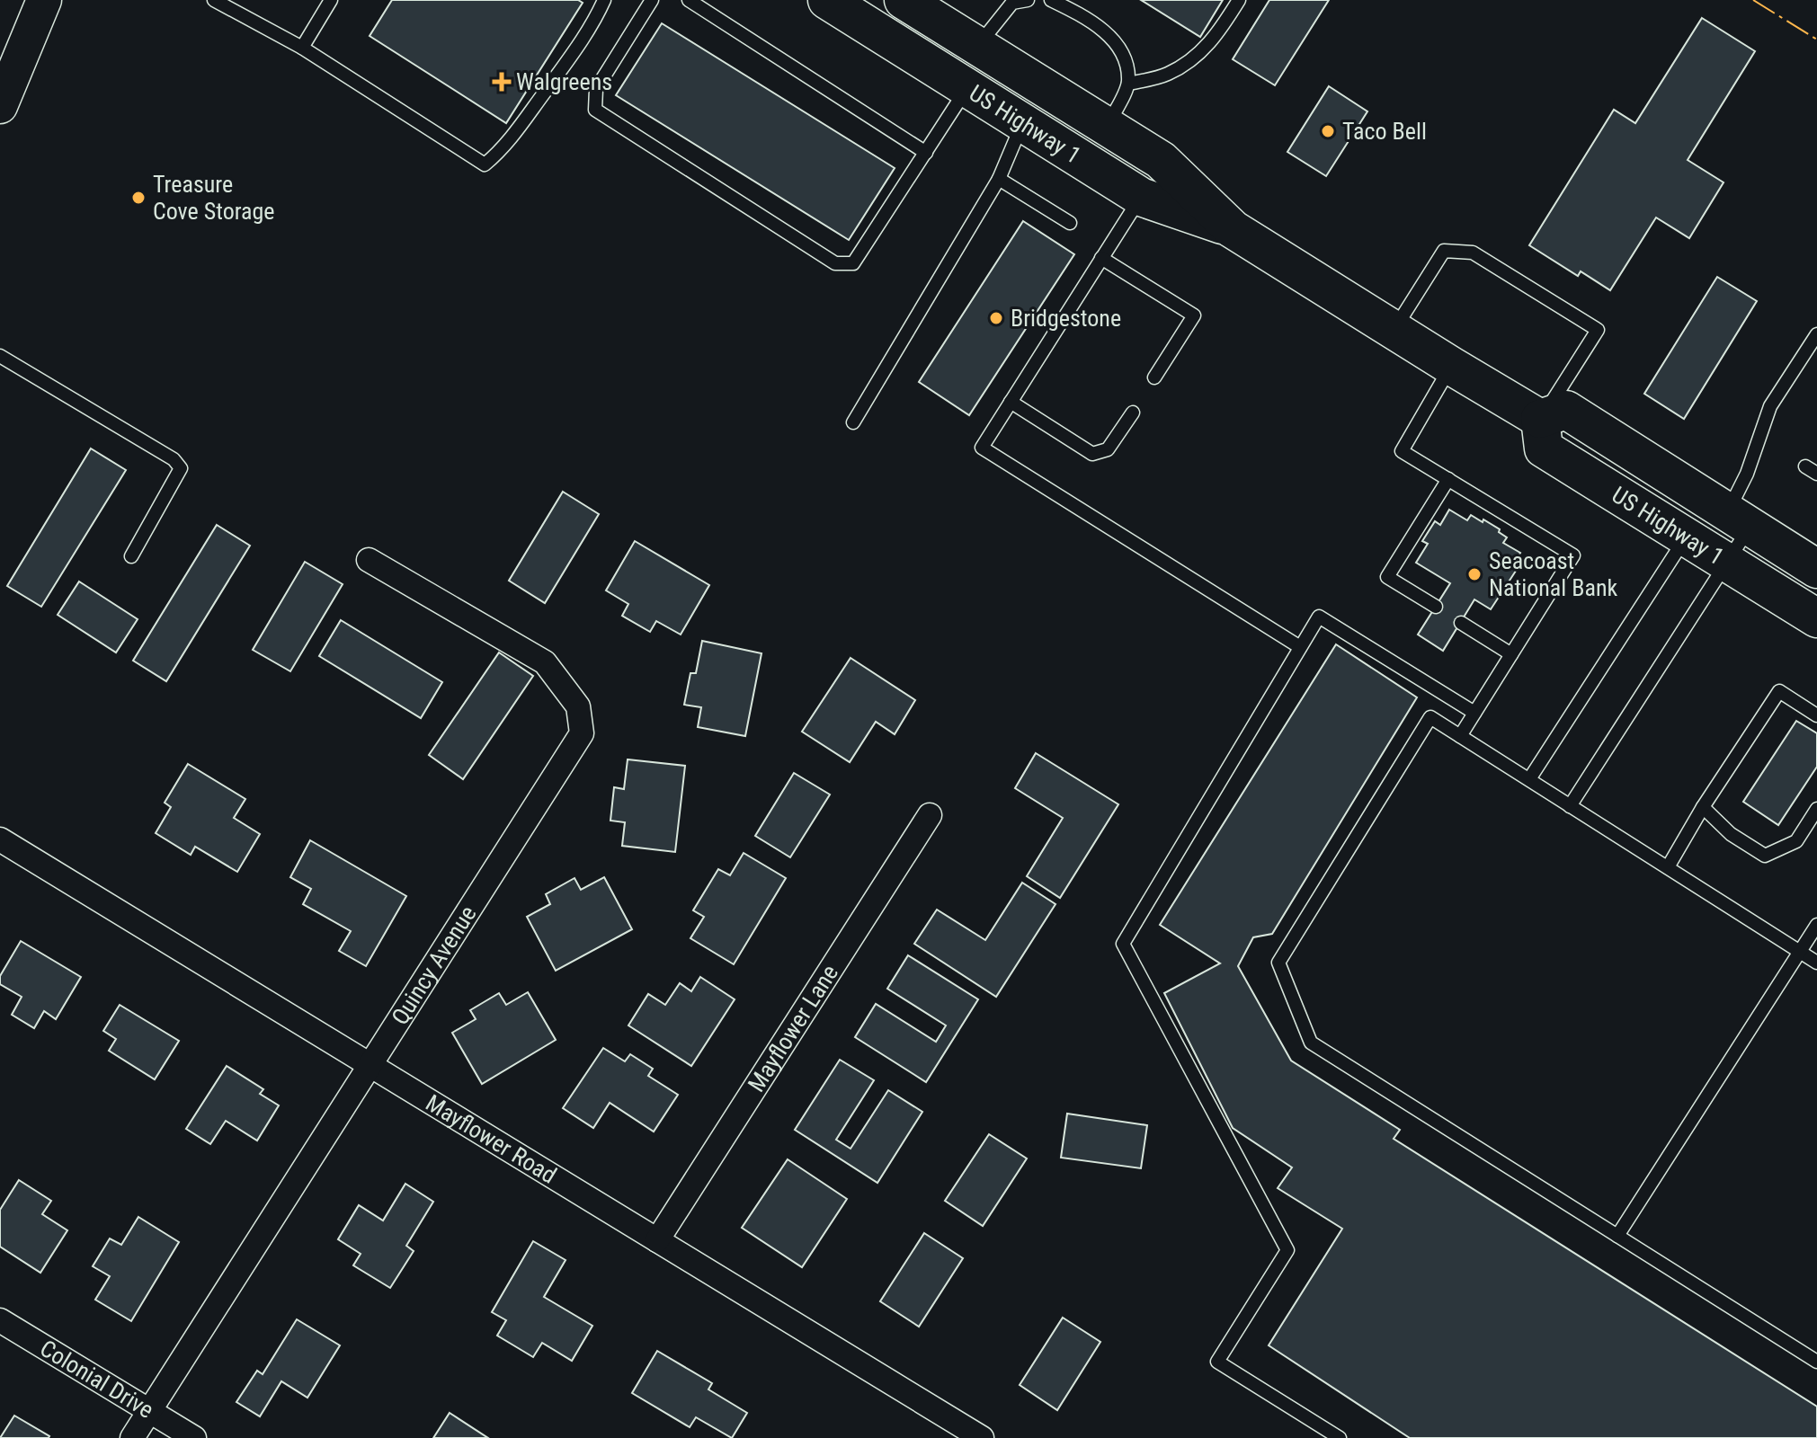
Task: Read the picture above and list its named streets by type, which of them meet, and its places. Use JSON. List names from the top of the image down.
{
  "streets": {
    "main road": ["US Highway 1"],
    "street": [
      "Quincy Avenue",
      "Mayflower Lane",
      "Mayflower Road",
      "Colonial Drive"
    ]
  },
  "crossings": [
    ["Quincy Avenue", "Mayflower Road"],
    ["Quincy Avenue", "Colonial Drive"],
    ["Mayflower Lane", "Mayflower Road"]
  ],
  "places": {
    "health": ["Walgreens"],
    "other": [
      "Taco Bell",
      "Treasure Cove Storage",
      "Bridgestone",
      "Seacoast National Bank"
    ]
  }
}
